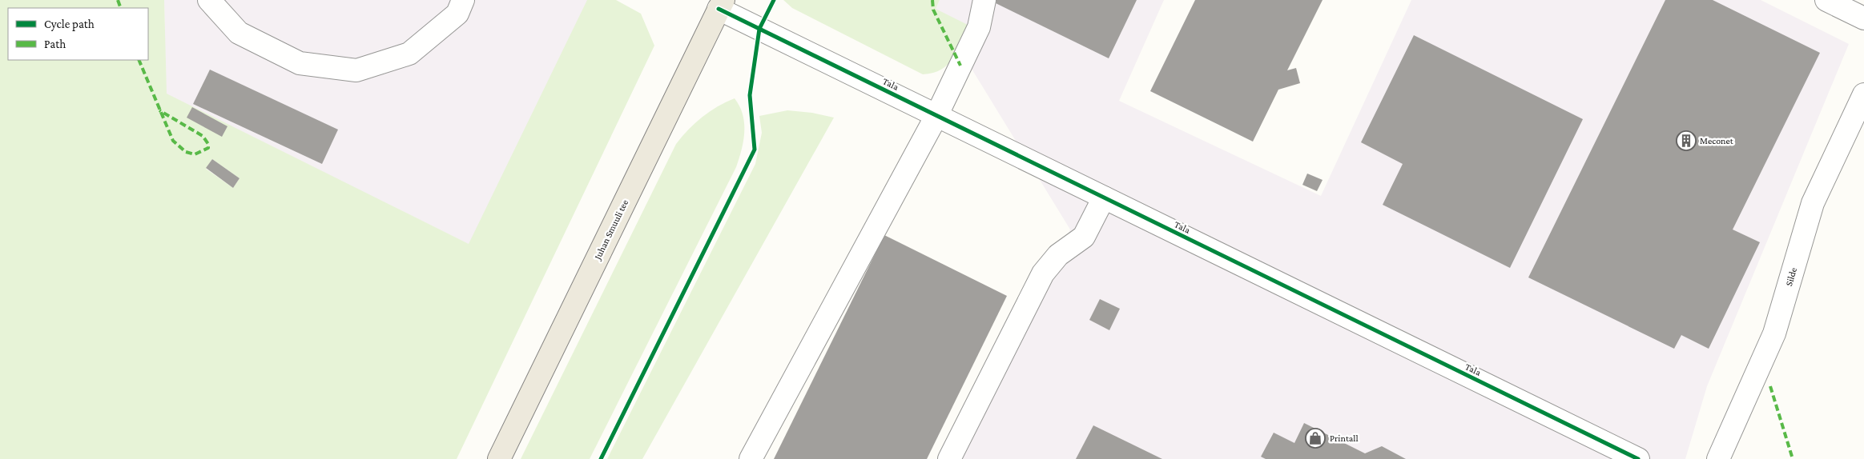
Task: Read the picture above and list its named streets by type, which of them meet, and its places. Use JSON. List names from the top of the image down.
{
  "streets": {
    "main road": ["Juhan Smuuli tee"],
    "street": ["Tala", "Silde"]
  },
  "crossings": [
    ["Tala", "Juhan Smuuli tee"]
  ],
  "places": {
    "building": ["Meconet"],
    "shop": ["Printall"]
  },
  "legend": ["Cycle path", "Path"]
}
